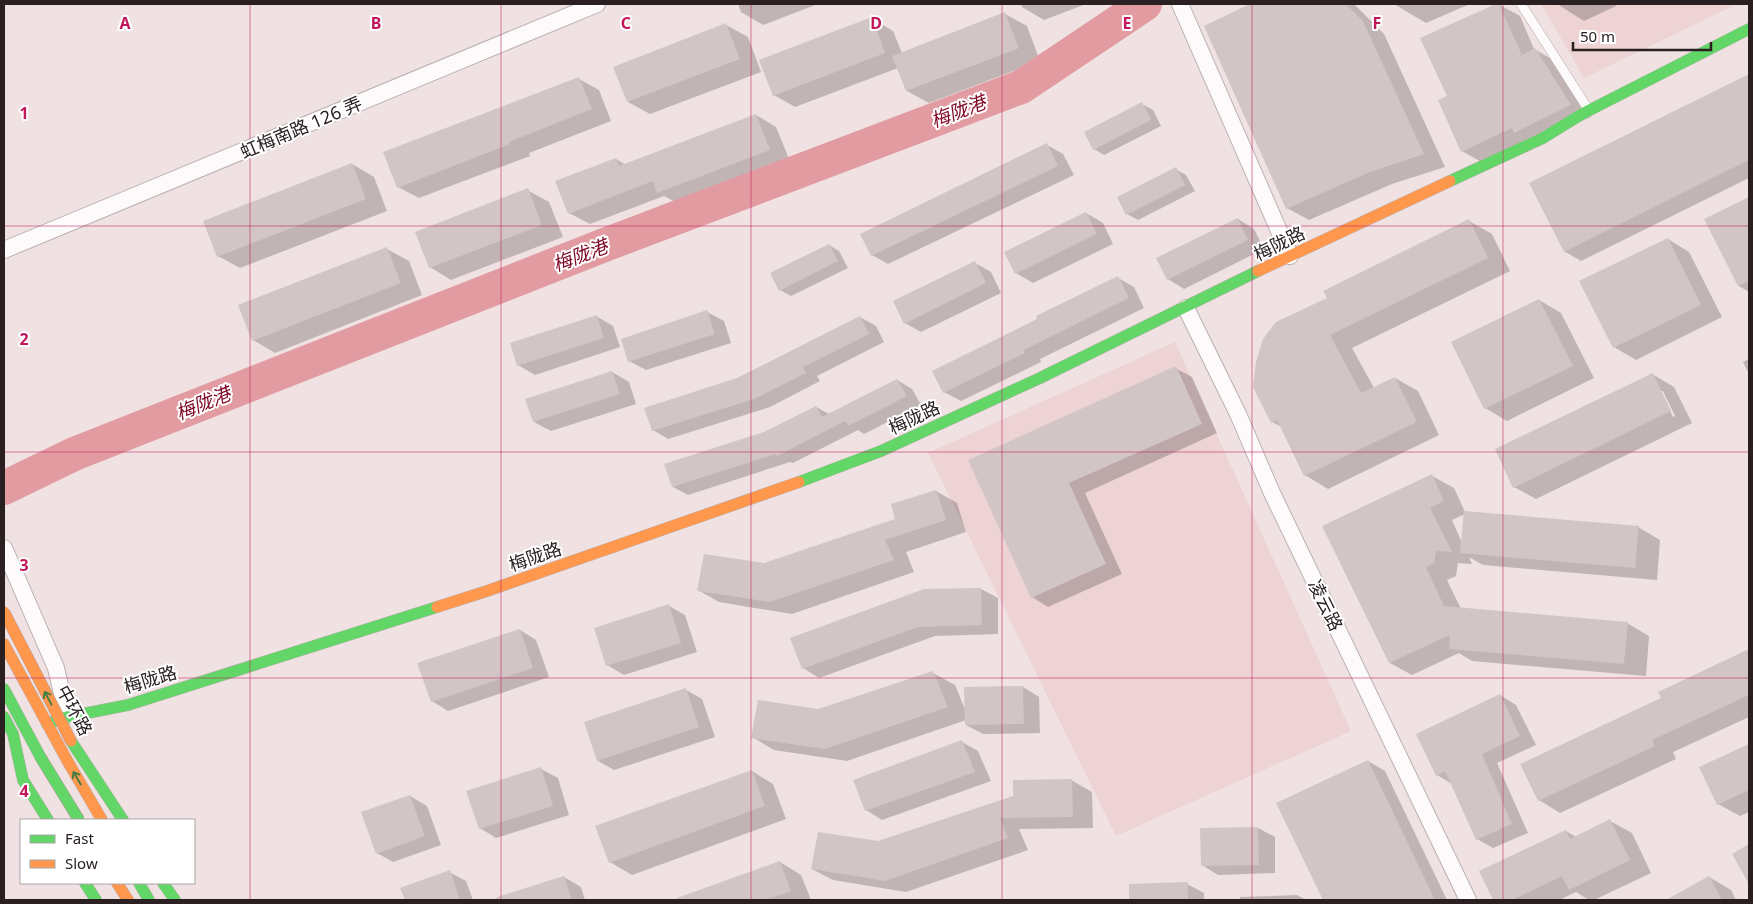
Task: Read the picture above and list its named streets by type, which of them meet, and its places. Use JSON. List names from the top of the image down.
{
  "streets": {
    "main road": ["梅陇路", "中环路"],
    "street": ["虹梅南路 126 弄", "凌云路"]
  },
  "crossings": [
    ["梅陇路", "凌云路"]
  ],
  "water": ["梅陇港"],
  "legend": ["Fast", "Slow"],
  "scale_bar": "50 m",
  "grid": {
    "columns": [
      "A",
      "B",
      "C",
      "D",
      "E",
      "F"
    ],
    "rows": [
      "1",
      "2",
      "3",
      "4"
    ]
  }
}
